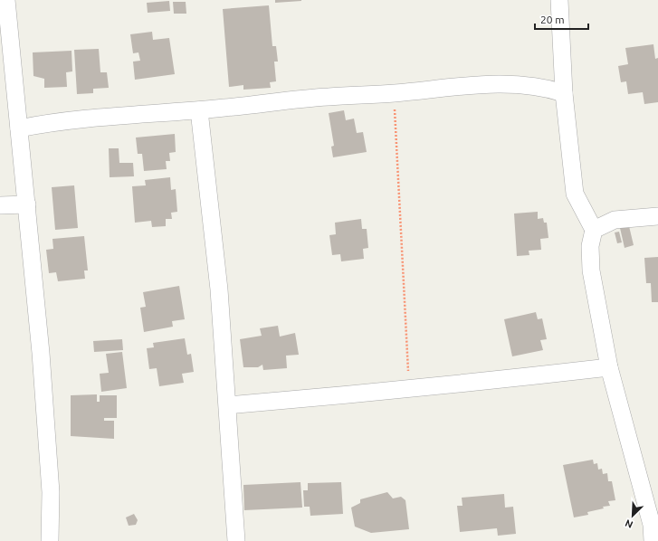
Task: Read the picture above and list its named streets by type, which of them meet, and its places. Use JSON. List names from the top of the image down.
{
  "scale_bar": "20 m",
  "north": "bottom left"
}
